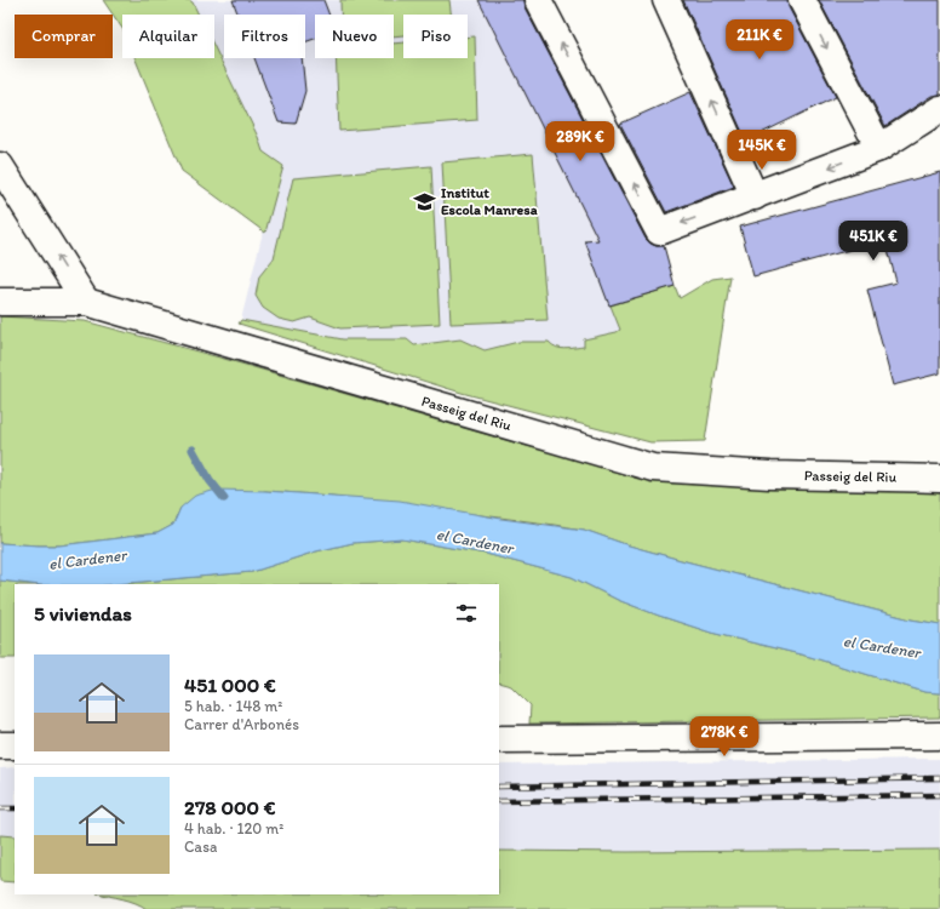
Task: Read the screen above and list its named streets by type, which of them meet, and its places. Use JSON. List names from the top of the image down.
{
  "streets": {
    "street": ["Passeig del Riu"]
  },
  "water": ["el Cardener"],
  "places": {
    "school or university": ["Institut Escola Manresa"]
  },
  "page": {
    "chip": [
      "Comprar",
      "Alquilar",
      "Filtros",
      "Nuevo",
      "Piso"
    ],
    "price": [
      "211K €",
      "289K €",
      "145K €",
      "451K €",
      "278K €"
    ],
    "heading": "5 viviendas",
    "list": [
      {
        "name": "451 000 €",
        "note": "5 hab. · 148 m² · Carrer d'Arbonés"
      },
      {
        "name": "278 000 €",
        "note": "4 hab. · 120 m² · Casa"
      }
    ]
  }
}
